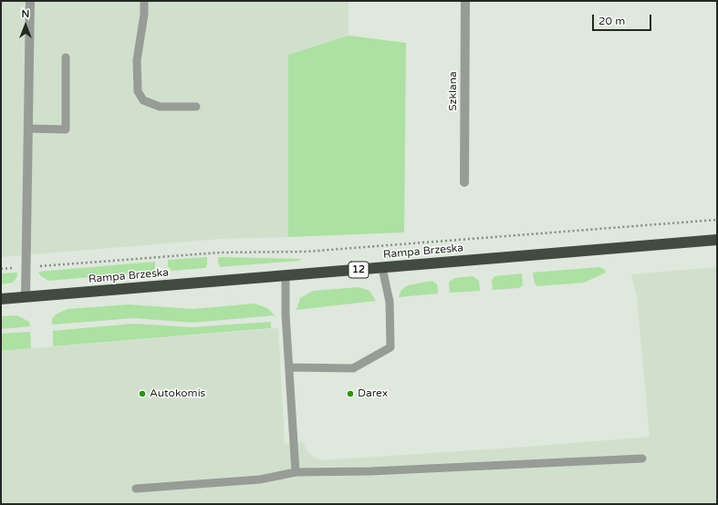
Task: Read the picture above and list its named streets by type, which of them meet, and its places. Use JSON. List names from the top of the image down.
{
  "streets": {
    "highway": ["Rampa Brzeska", "12"],
    "street": ["Szklana"]
  },
  "places": ["Autokomis", "Darex"],
  "scale_bar": "20 m",
  "north": "top"
}
